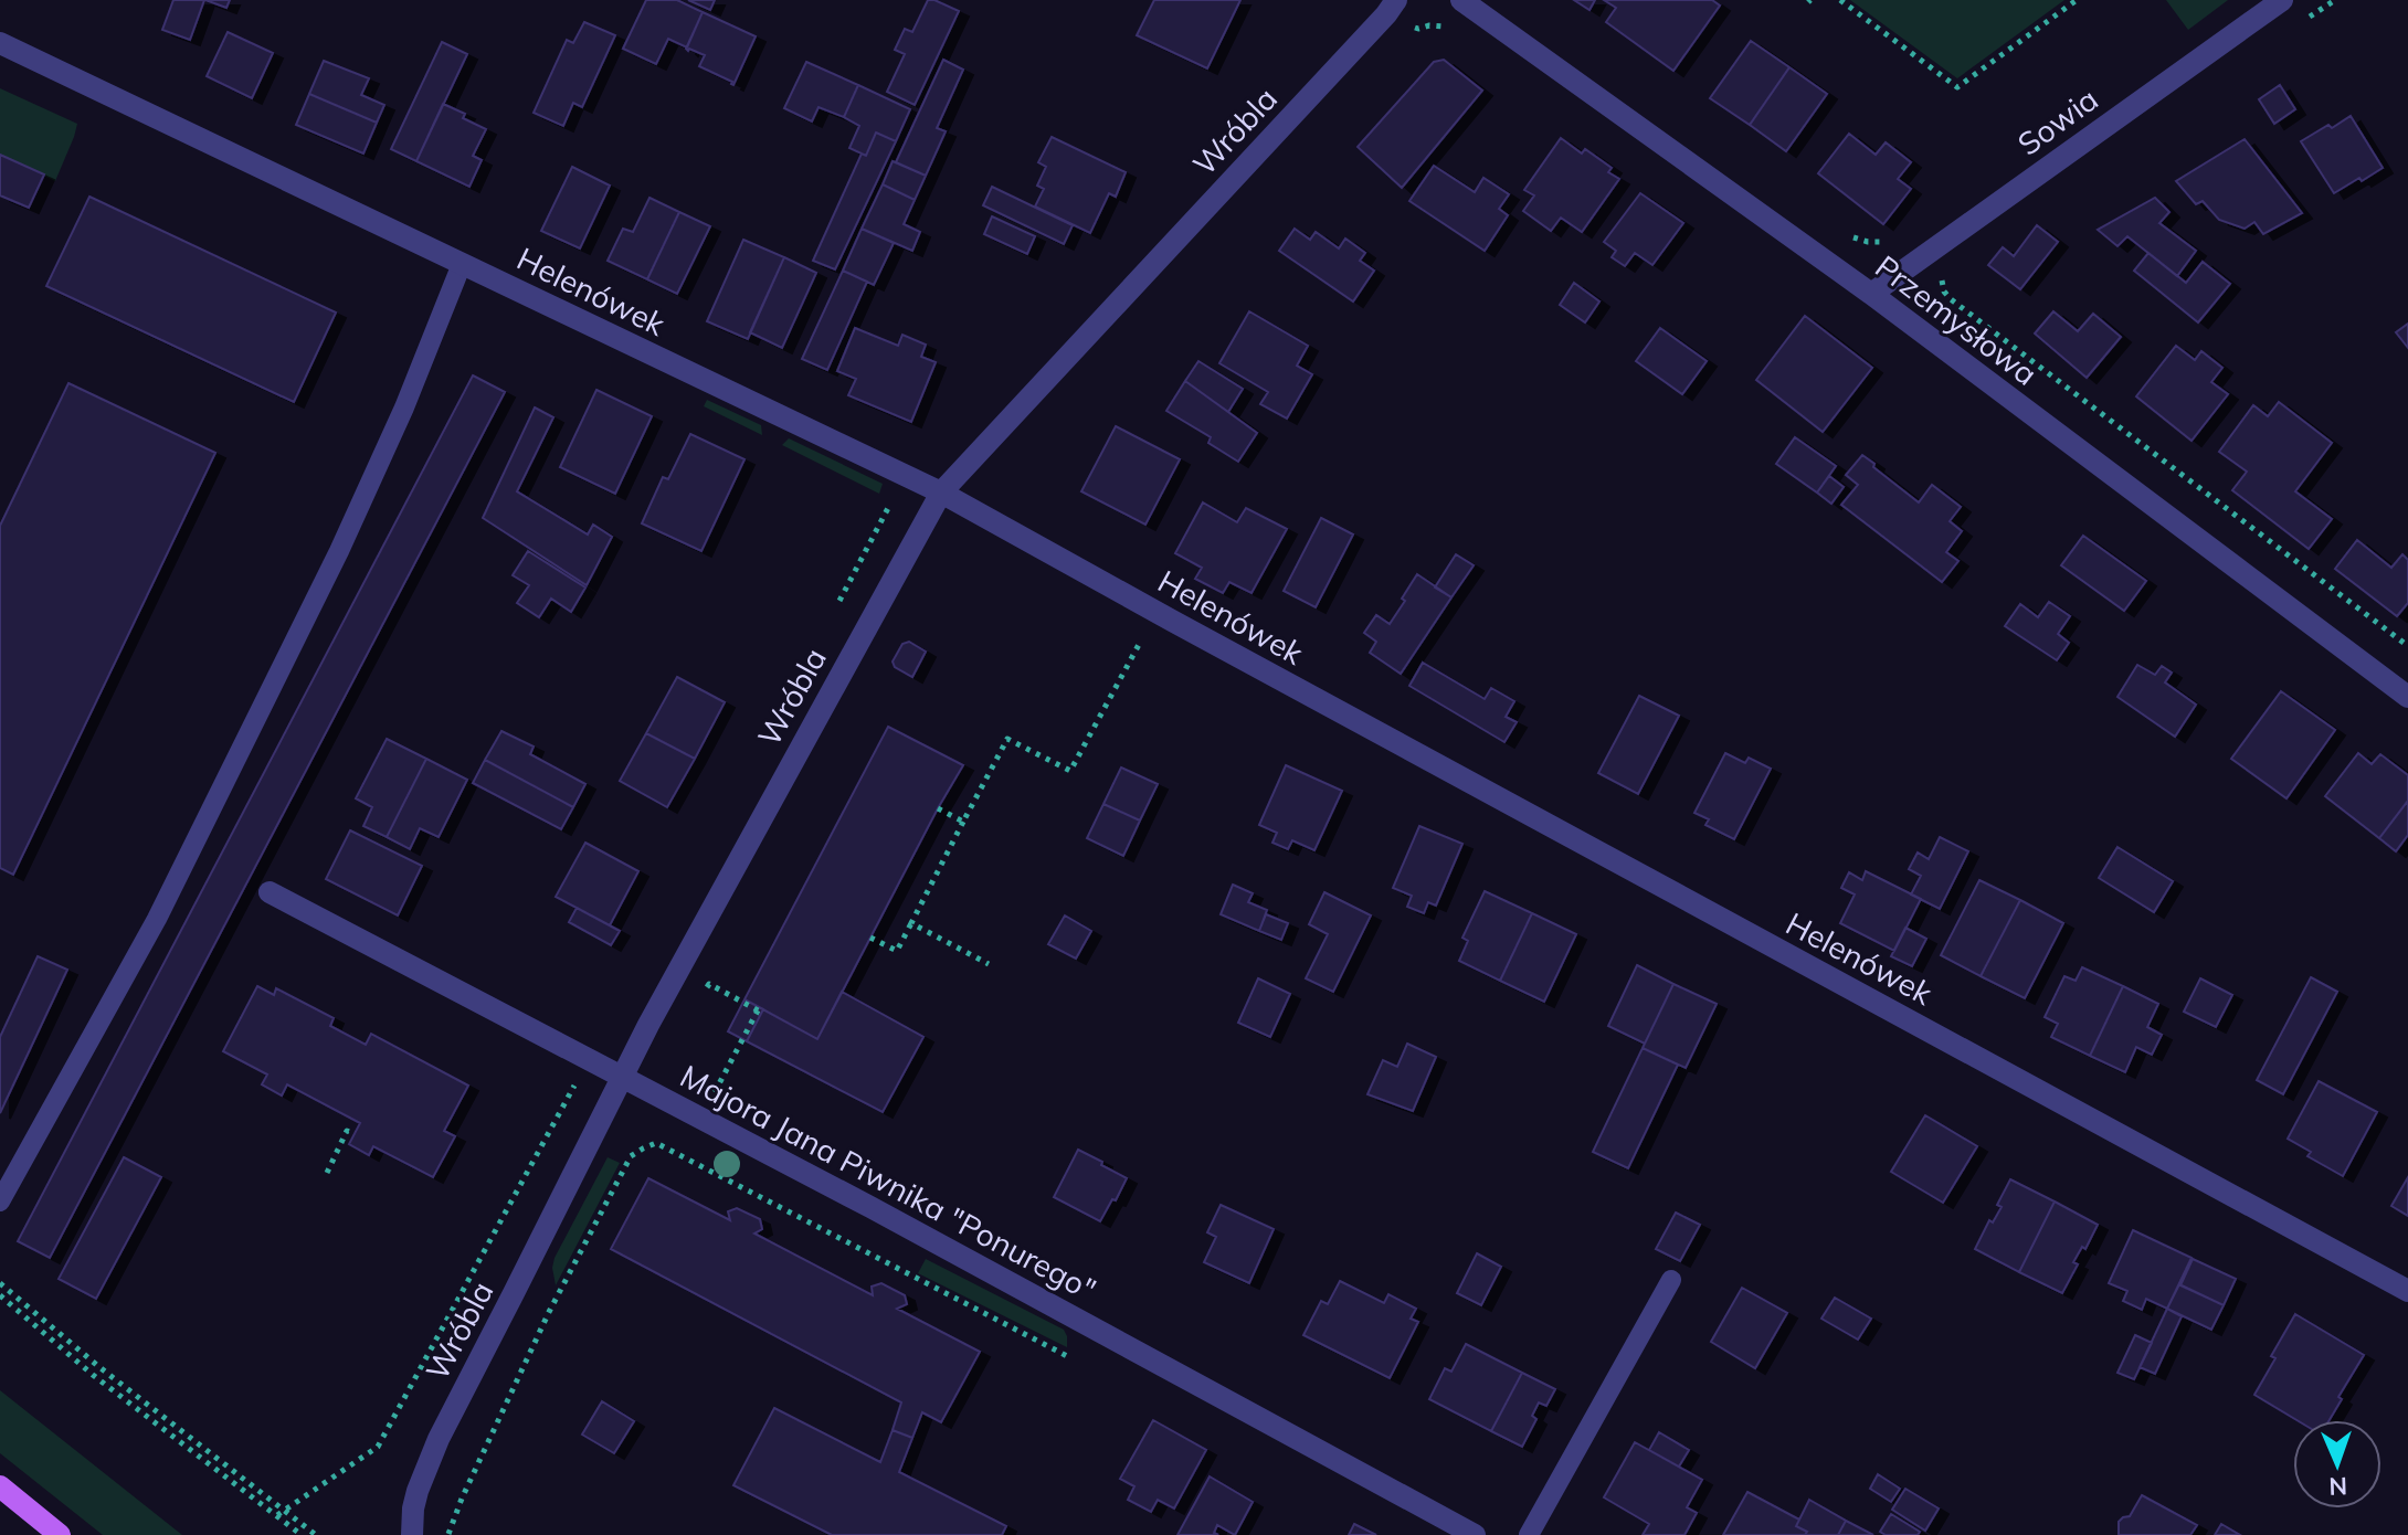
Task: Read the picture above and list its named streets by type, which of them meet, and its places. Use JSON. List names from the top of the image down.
{
  "streets": {
    "street": [
      "Sowia",
      "Wróbla",
      "Helenówek",
      "Przemysłowa",
      "Majora Jana Piwnika \"Ponurego\""
    ]
  },
  "crossings": [
    ["Sowia", "Przemysłowa"],
    ["Wróbla", "Helenówek"],
    ["Wróbla", "Majora Jana Piwnika \"Ponurego\""]
  ],
  "north": "bottom"
}
